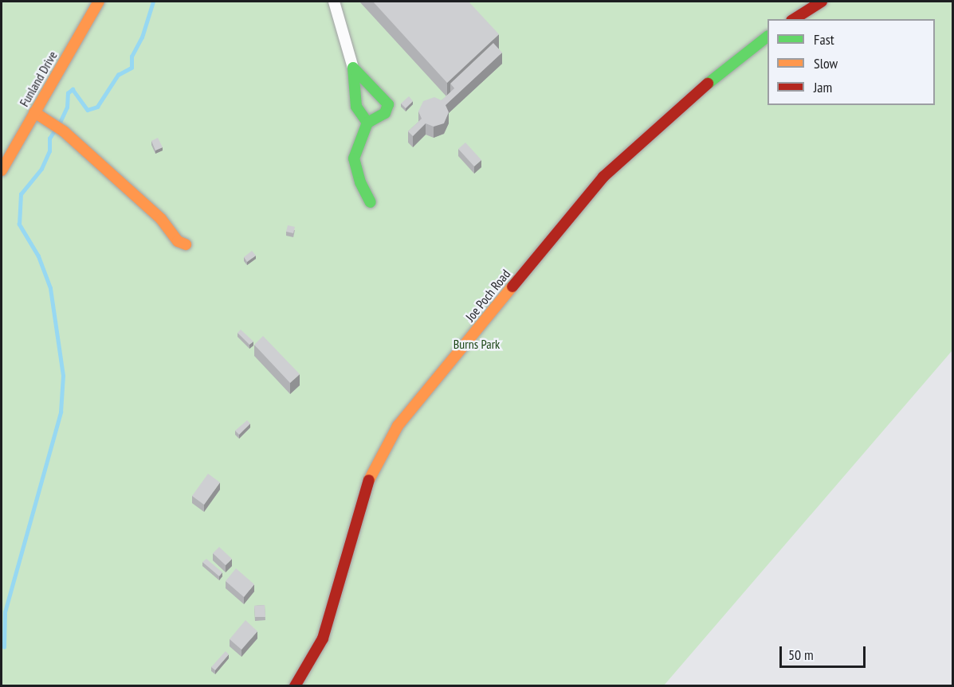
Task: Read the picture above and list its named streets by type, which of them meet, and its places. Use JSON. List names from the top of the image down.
{
  "streets": {
    "street": ["Funland Drive", "Joe Poch Road"]
  },
  "parks": ["Burns Park"],
  "legend": ["Fast", "Slow", "Jam"],
  "scale_bar": "50 m"
}
